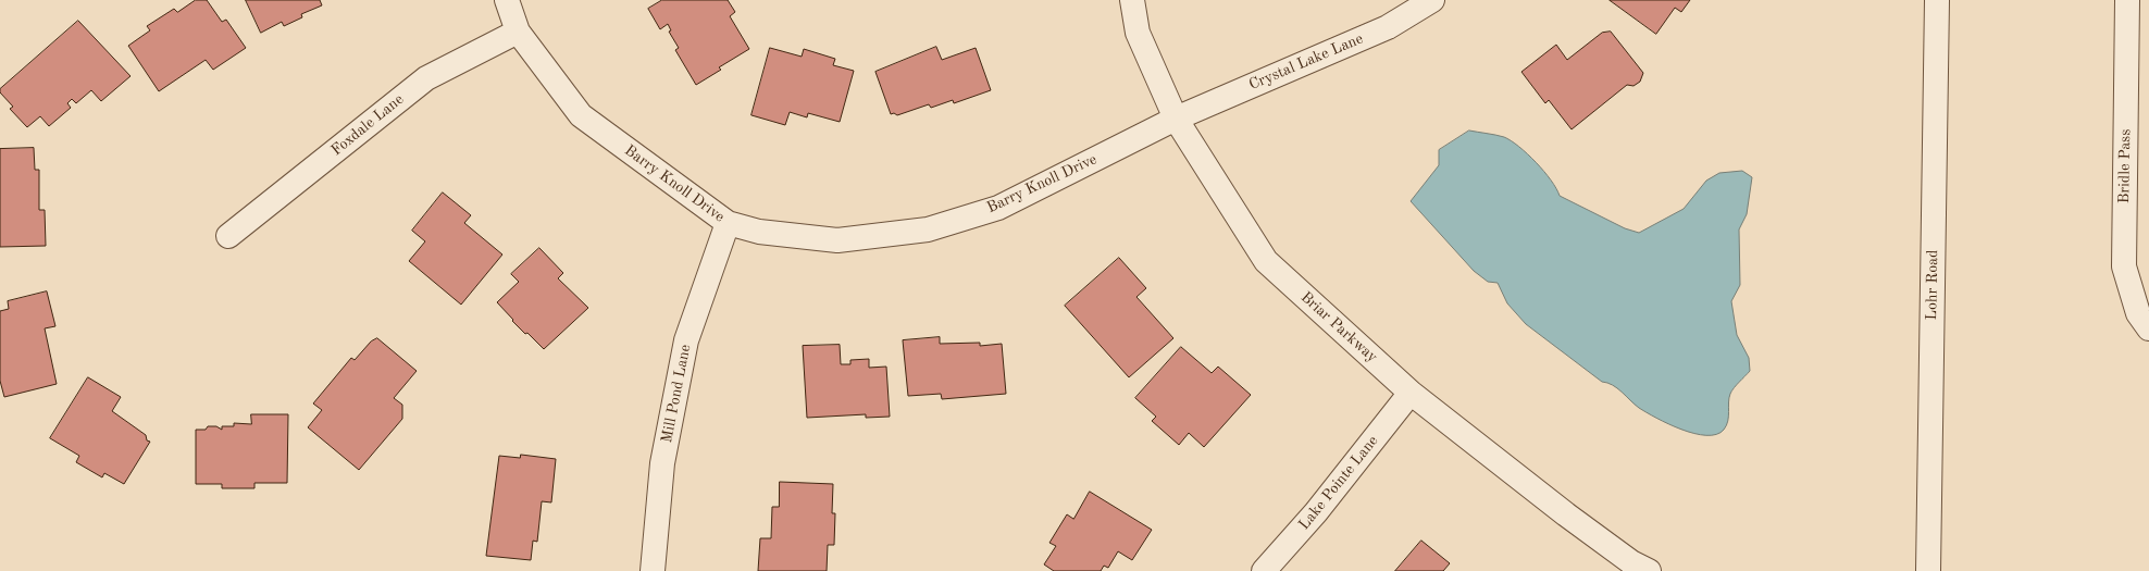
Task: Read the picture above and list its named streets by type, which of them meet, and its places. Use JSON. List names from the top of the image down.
{
  "streets": {
    "street": [
      "Crystal Lake Lane",
      "Foxdale Lane",
      "Bridle Pass",
      "Barry Knoll Drive",
      "Lohr Road",
      "Briar Parkway",
      "Mill Pond Lane",
      "Lake Pointe Lane"
    ]
  },
  "crossings": [
    ["Crystal Lake Lane", "Barry Knoll Drive"],
    ["Crystal Lake Lane", "Briar Parkway"],
    ["Foxdale Lane", "Barry Knoll Drive"],
    ["Barry Knoll Drive", "Briar Parkway"],
    ["Barry Knoll Drive", "Mill Pond Lane"],
    ["Briar Parkway", "Lake Pointe Lane"]
  ]
}
